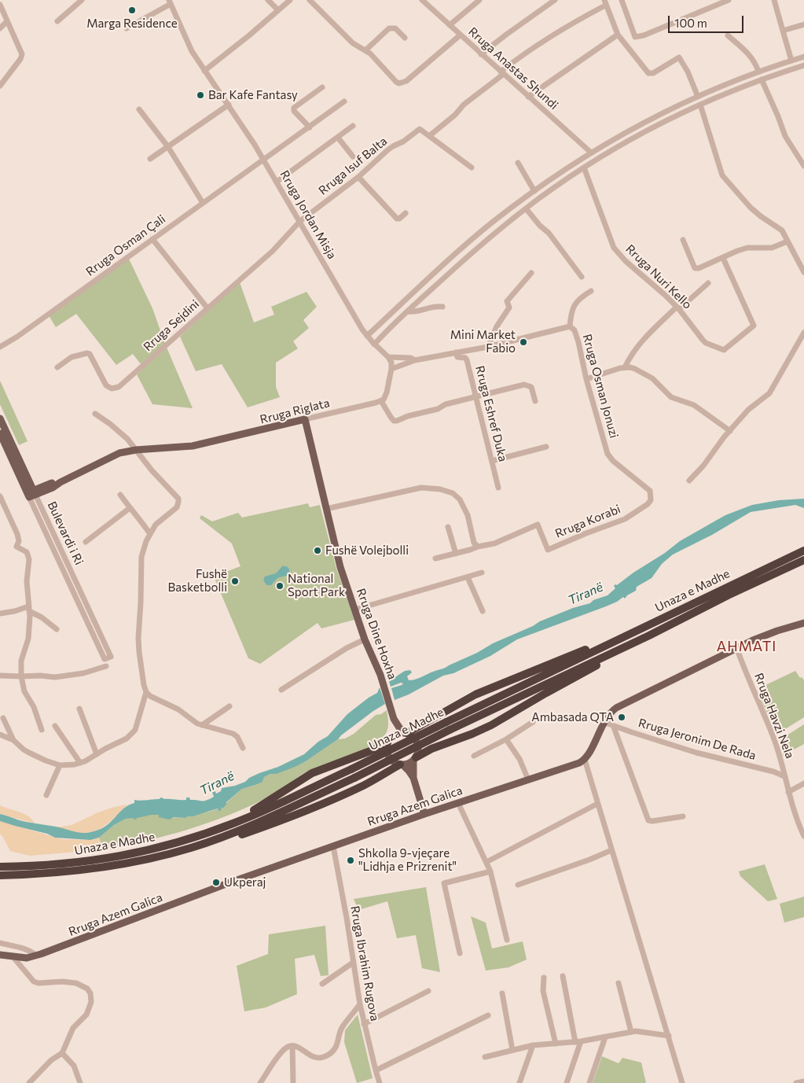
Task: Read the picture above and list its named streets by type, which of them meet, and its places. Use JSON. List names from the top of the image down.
{
  "streets": {
    "highway": ["Unaza e Madhe"],
    "main road": [
      "Rruga Riglata",
      "Bulevardi i Ri",
      "Rruga Dine Hoxha",
      "Rruga Azem Galica"
    ],
    "street": [
      "Rruga Anastas Shundi",
      "Rruga Isuf Balta",
      "Rruga Jordan Misja",
      "Rruga Osman Çali",
      "Rruga Nuri Kello",
      "Rruga Sejdini",
      "Rruga Osman Jonuzi",
      "Rruga Eshref Duka",
      "Rruga Korabi",
      "Rruga Havzi Nela",
      "Rruga Jeronim De Rada",
      "Rruga Ibrahim Rugova"
    ]
  },
  "crossings": [
    ["Rruga Isuf Balta", "Rruga Jordan Misja"],
    ["Rruga Isuf Balta", "Rruga Sejdini"],
    ["Rruga Jordan Misja", "Rruga Osman Çali"],
    ["Rruga Jordan Misja", "Rruga Sejdini"],
    ["Rruga Osman Jonuzi", "Rruga Eshref Duka"],
    ["Rruga Osman Jonuzi", "Rruga Korabi"],
    ["Rruga Riglata", "Bulevardi i Ri"],
    ["Rruga Riglata", "Rruga Dine Hoxha"],
    ["Rruga Dine Hoxha", "Rruga Azem Galica"],
    ["Rruga Havzi Nela", "Rruga Jeronim De Rada"],
    ["Rruga Azem Galica", "Rruga Ibrahim Rugova"]
  ],
  "districts": ["AHMATI"],
  "water": ["Tiranë"],
  "places": [
    "Marga Residence",
    "Bar Kafe Fantasy",
    "Mini Market Fabio",
    "Fushë Volejbolli",
    "Fushë Basketbolli",
    "National Sport Park",
    "Ambasada QTA",
    "Shkolla 9-vjeçare \"Lidhja e Prizrenit\"",
    "Ukperaj"
  ],
  "scale_bar": "100 m"
}
